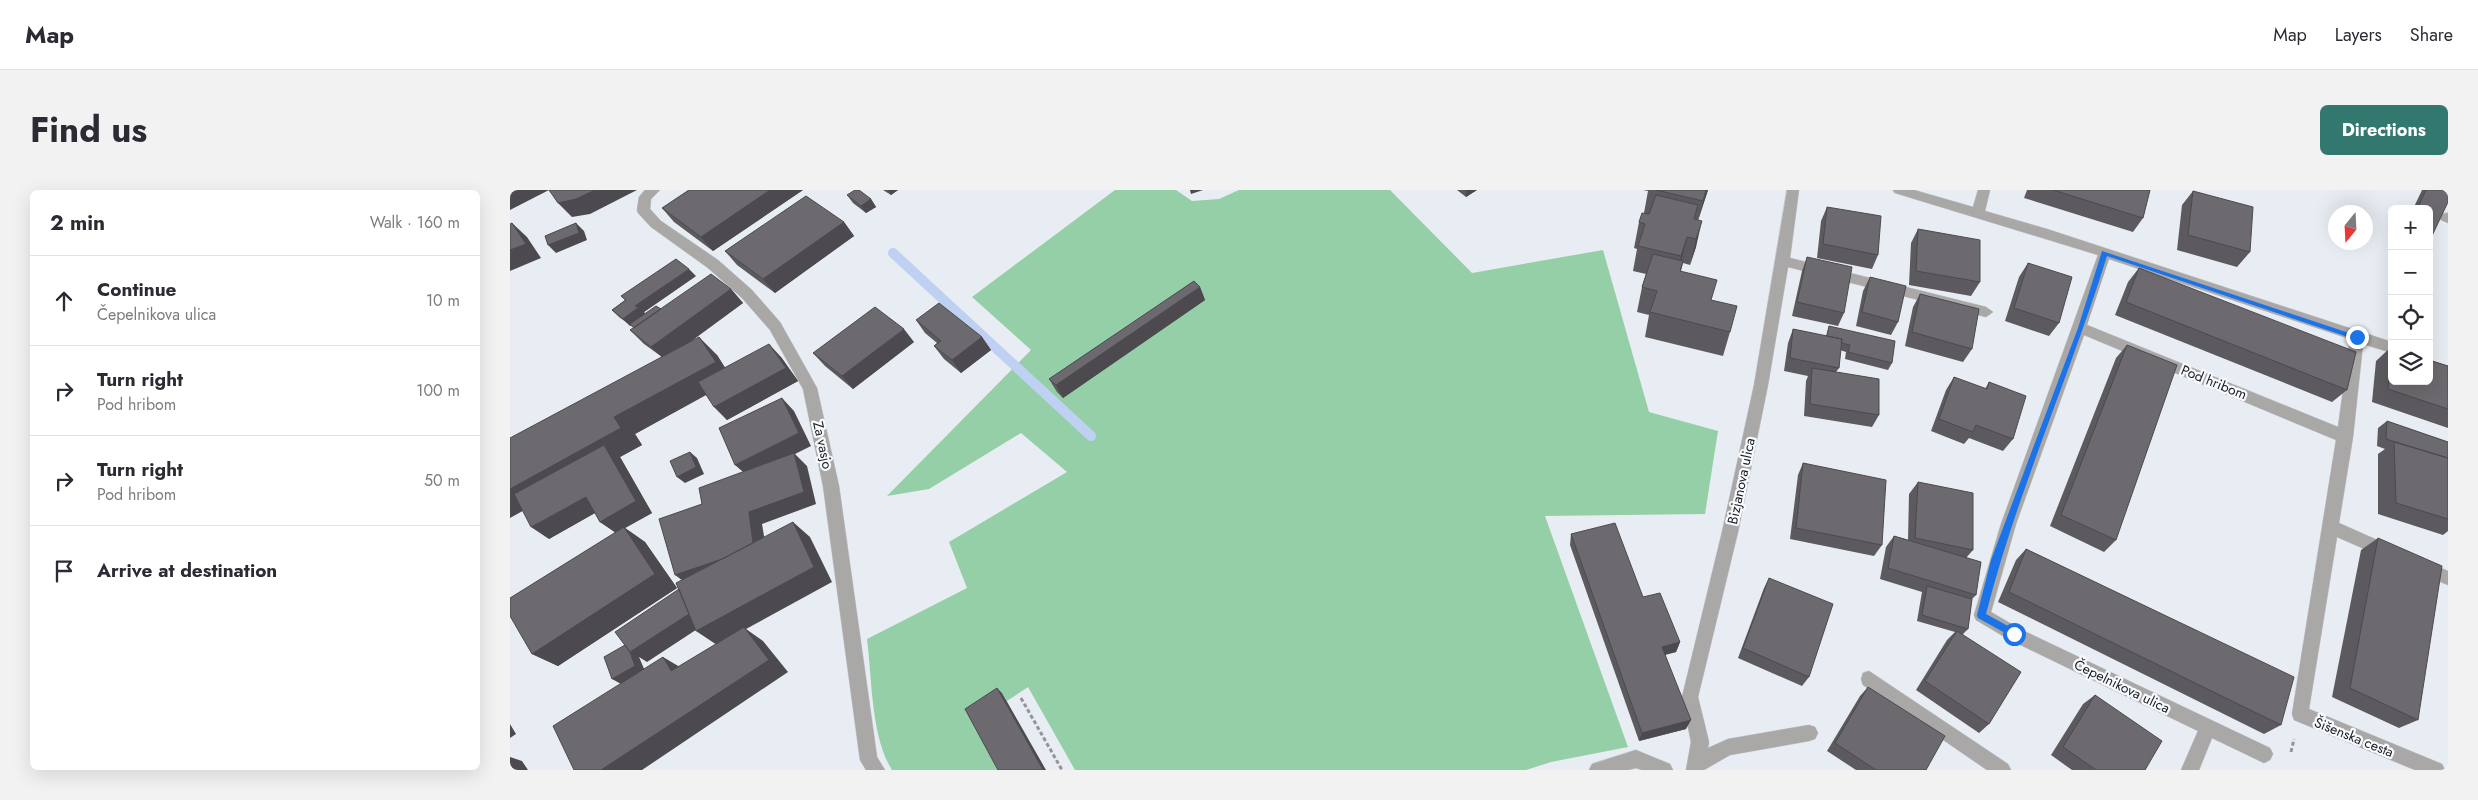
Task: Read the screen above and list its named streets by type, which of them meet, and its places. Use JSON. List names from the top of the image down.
{
  "streets": {
    "street": [
      "Pod hribom",
      "Za vasjo",
      "Bizjanova ulica",
      "Čepelnikova ulica",
      "Šišenska cesta"
    ]
  },
  "crossings": [
    ["Pod hribom", "Čepelnikova ulica"]
  ],
  "north": "bottom",
  "page": {
    "header": "Map",
    "nav": ["Map", "Layers", "Share"],
    "title": "Find us",
    "buttons": "Directions",
    "heading": ["2 min", "Walk · 160 m"],
    "map_buttons": ["+", "−"],
    "list": [
      ["Continue", "Čepelnikova ulica", "10 m"],
      ["Turn right", "Pod hribom", "100 m"],
      ["Turn right", "Pod hribom", "50 m"],
      "Arrive at destination"
    ]
  }
}
